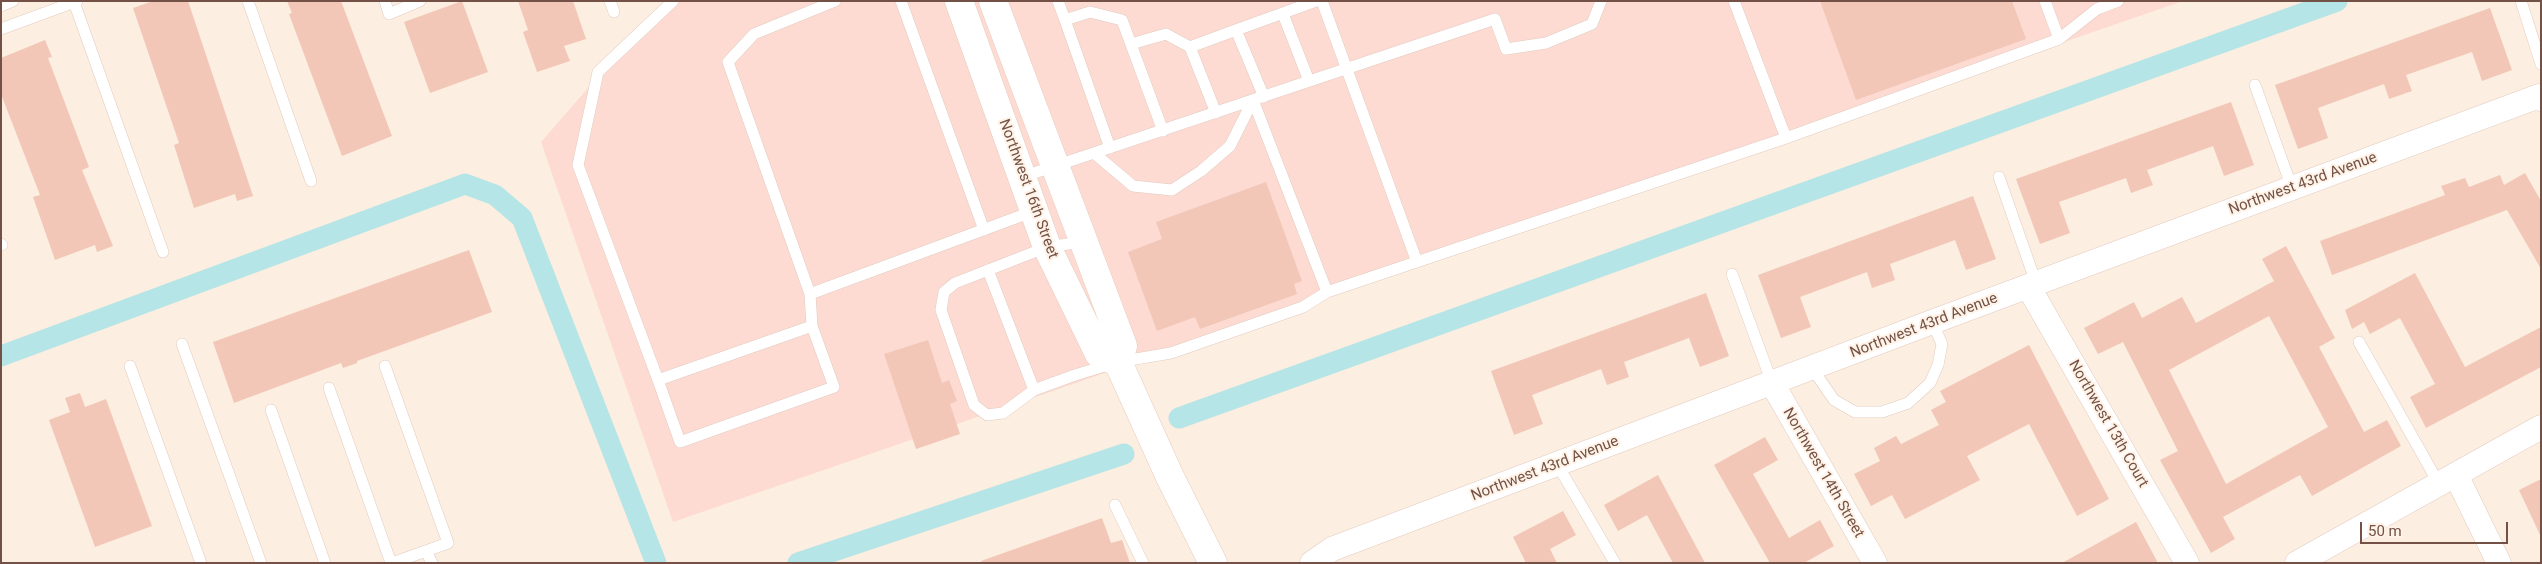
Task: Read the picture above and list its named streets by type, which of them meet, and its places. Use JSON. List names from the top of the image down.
{
  "streets": {
    "street": [
      "Northwest 43rd Avenue",
      "Northwest 16th Street",
      "Northwest 13th Court",
      "Northwest 14th Street"
    ]
  },
  "crossings": [
    ["Northwest 43rd Avenue", "Northwest 13th Court"],
    ["Northwest 43rd Avenue", "Northwest 14th Street"]
  ],
  "scale_bar": "50 m"
}
